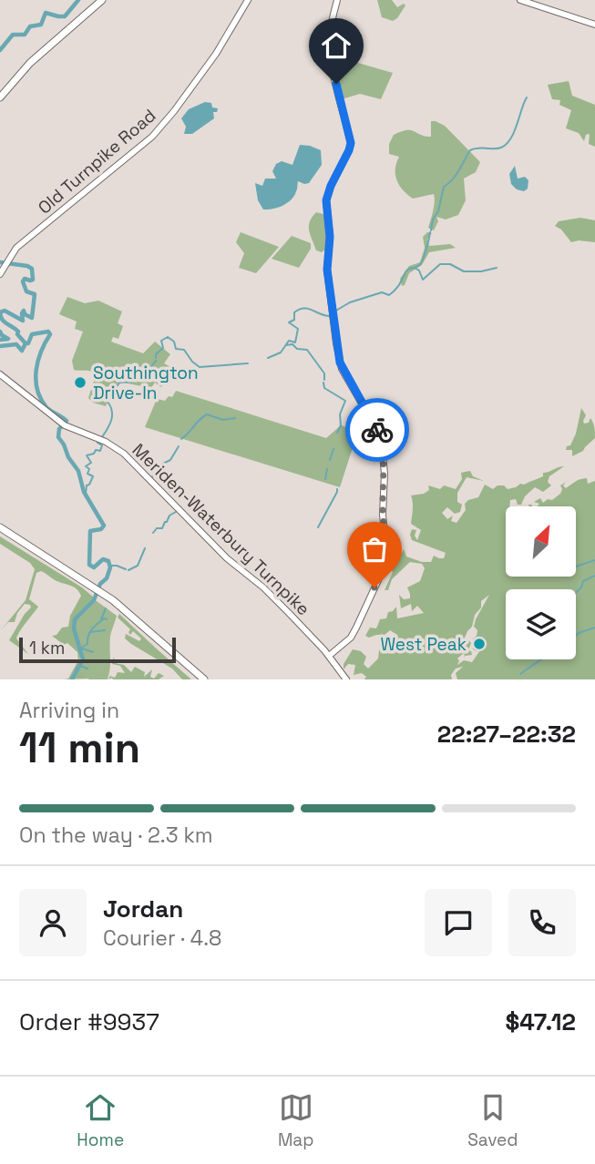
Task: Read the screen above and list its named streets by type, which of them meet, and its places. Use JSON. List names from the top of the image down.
{
  "streets": {
    "main road": ["Old Turnpike Road", "Meriden-Waterbury Turnpike"]
  },
  "places": ["Southington Drive-In", "West Peak"],
  "scale_bar": "1 km",
  "north": "top right",
  "page": {
    "scale": "1 km",
    "heading": ["11 min", "Arriving in", "22:27–22:32"],
    "panel": [
      "Jordan",
      "Courier · 4.8",
      "Order #9937",
      "$47.12"
    ],
    "bar": "On the way · 2.3 km",
    "tabs": ["Home", "Map", "Saved"]
  }
}
